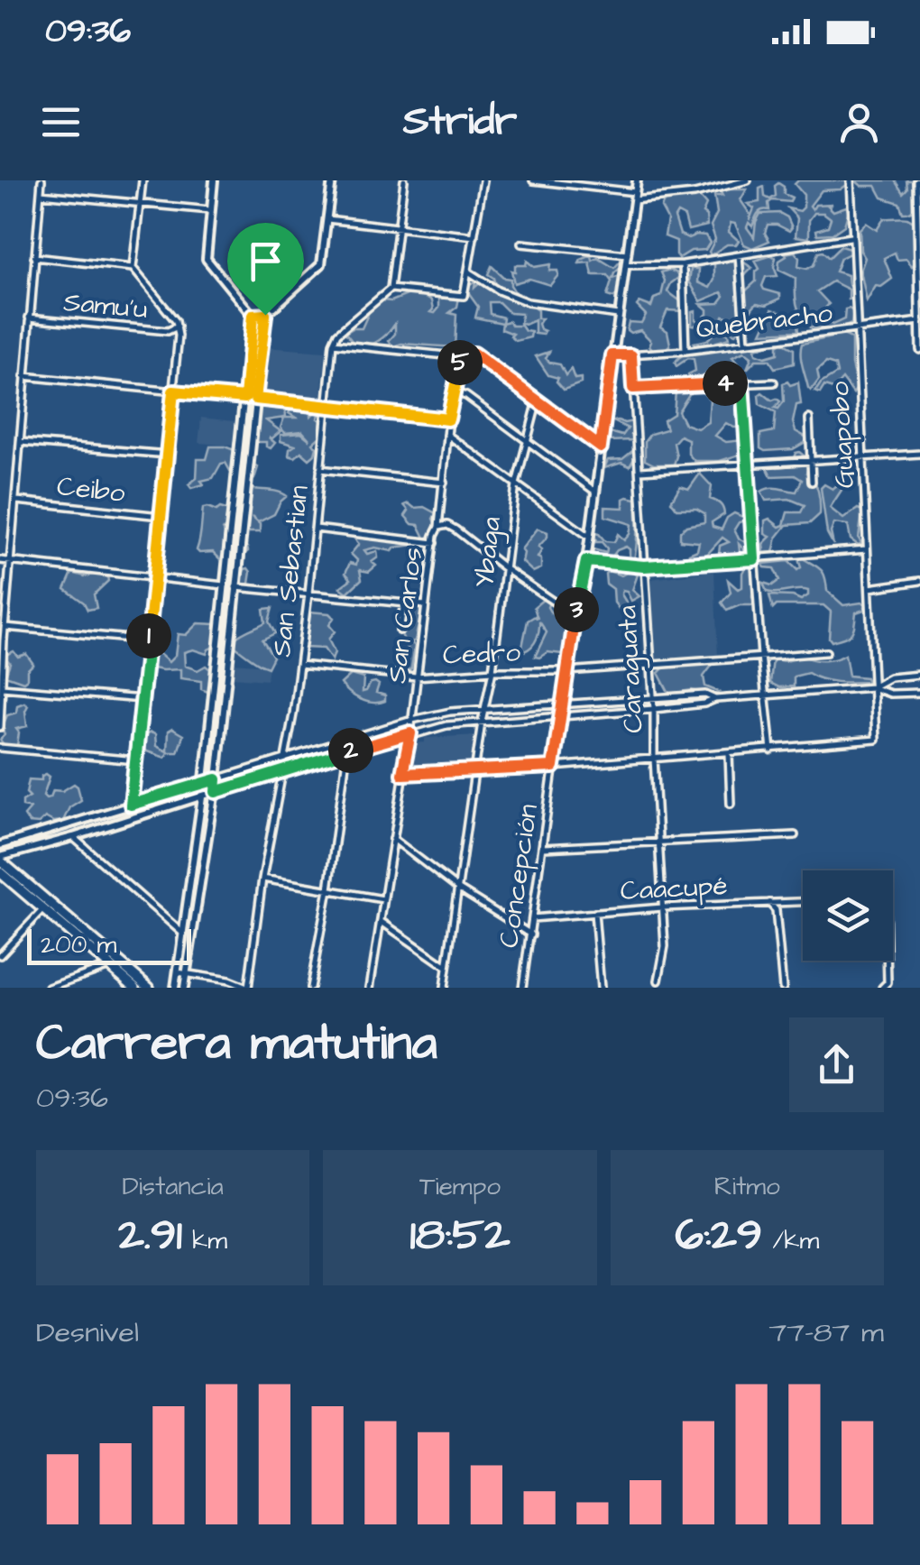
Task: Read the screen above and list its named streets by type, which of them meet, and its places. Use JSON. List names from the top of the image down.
{
  "streets": {
    "street": [
      "Samu'u",
      "Quebracho",
      "Guapobo",
      "Ceibo",
      "Ybaga",
      "San Sebastian",
      "San Carlos",
      "Cedro",
      "Caraguata",
      "Concepción",
      "Caacupé"
    ]
  },
  "crossings": [
    ["Quebracho", "Guapobo"],
    ["Quebracho", "Caraguata"],
    ["Ybaga", "Cedro"],
    ["San Sebastian", "Cedro"],
    ["San Carlos", "Cedro"],
    ["Cedro", "Caraguata"],
    ["Caraguata", "Caacupé"],
    ["Concepción", "Caacupé"]
  ],
  "scale_bar": "200 m",
  "page": {
    "status": "09:36",
    "header": "Stridr",
    "pins": [
      "5",
      "4",
      "3",
      "1",
      "2"
    ],
    "scale": "200 m",
    "heading": ["Carrera matutina", "09:36"],
    "stats": [
      ["Distancia", "2.91 km"],
      ["Tiempo", "18:52"],
      ["Ritmo", "6:29 /km"]
    ],
    "chart": ["Desnivel", "77–87 m"]
  }
}
